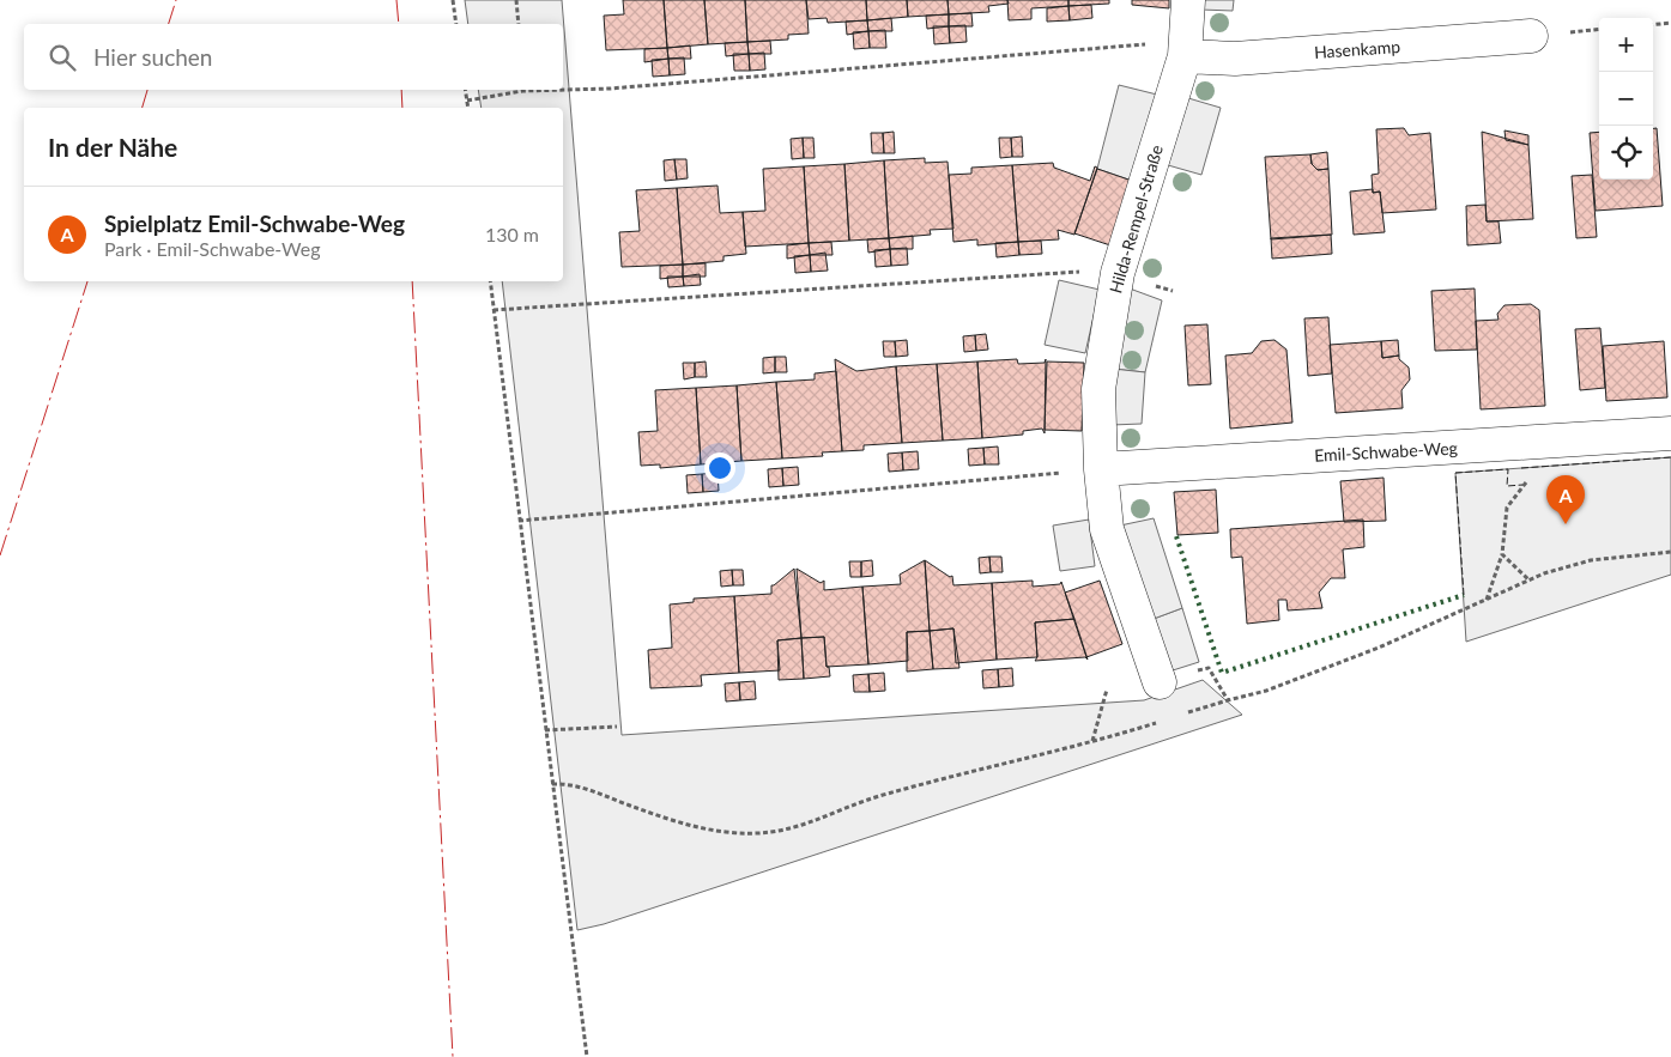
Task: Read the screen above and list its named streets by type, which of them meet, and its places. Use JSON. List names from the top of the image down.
{
  "streets": {
    "street": ["Hasenkamp", "Hilda-Rempel-Straße", "Emil-Schwabe-Weg"]
  },
  "crossings": [
    ["Hasenkamp", "Hilda-Rempel-Straße"],
    ["Hilda-Rempel-Straße", "Emil-Schwabe-Weg"]
  ],
  "page": {
    "map_buttons": ["+", "−"],
    "search": "Hier suchen",
    "heading": "In der Nähe",
    "list": [
      {
        "mark": "A",
        "name": "Spielplatz Emil-Schwabe-Weg",
        "note": "Park · Emil-Schwabe-Weg",
        "value": "130 m"
      }
    ],
    "pins": "A"
  }
}
